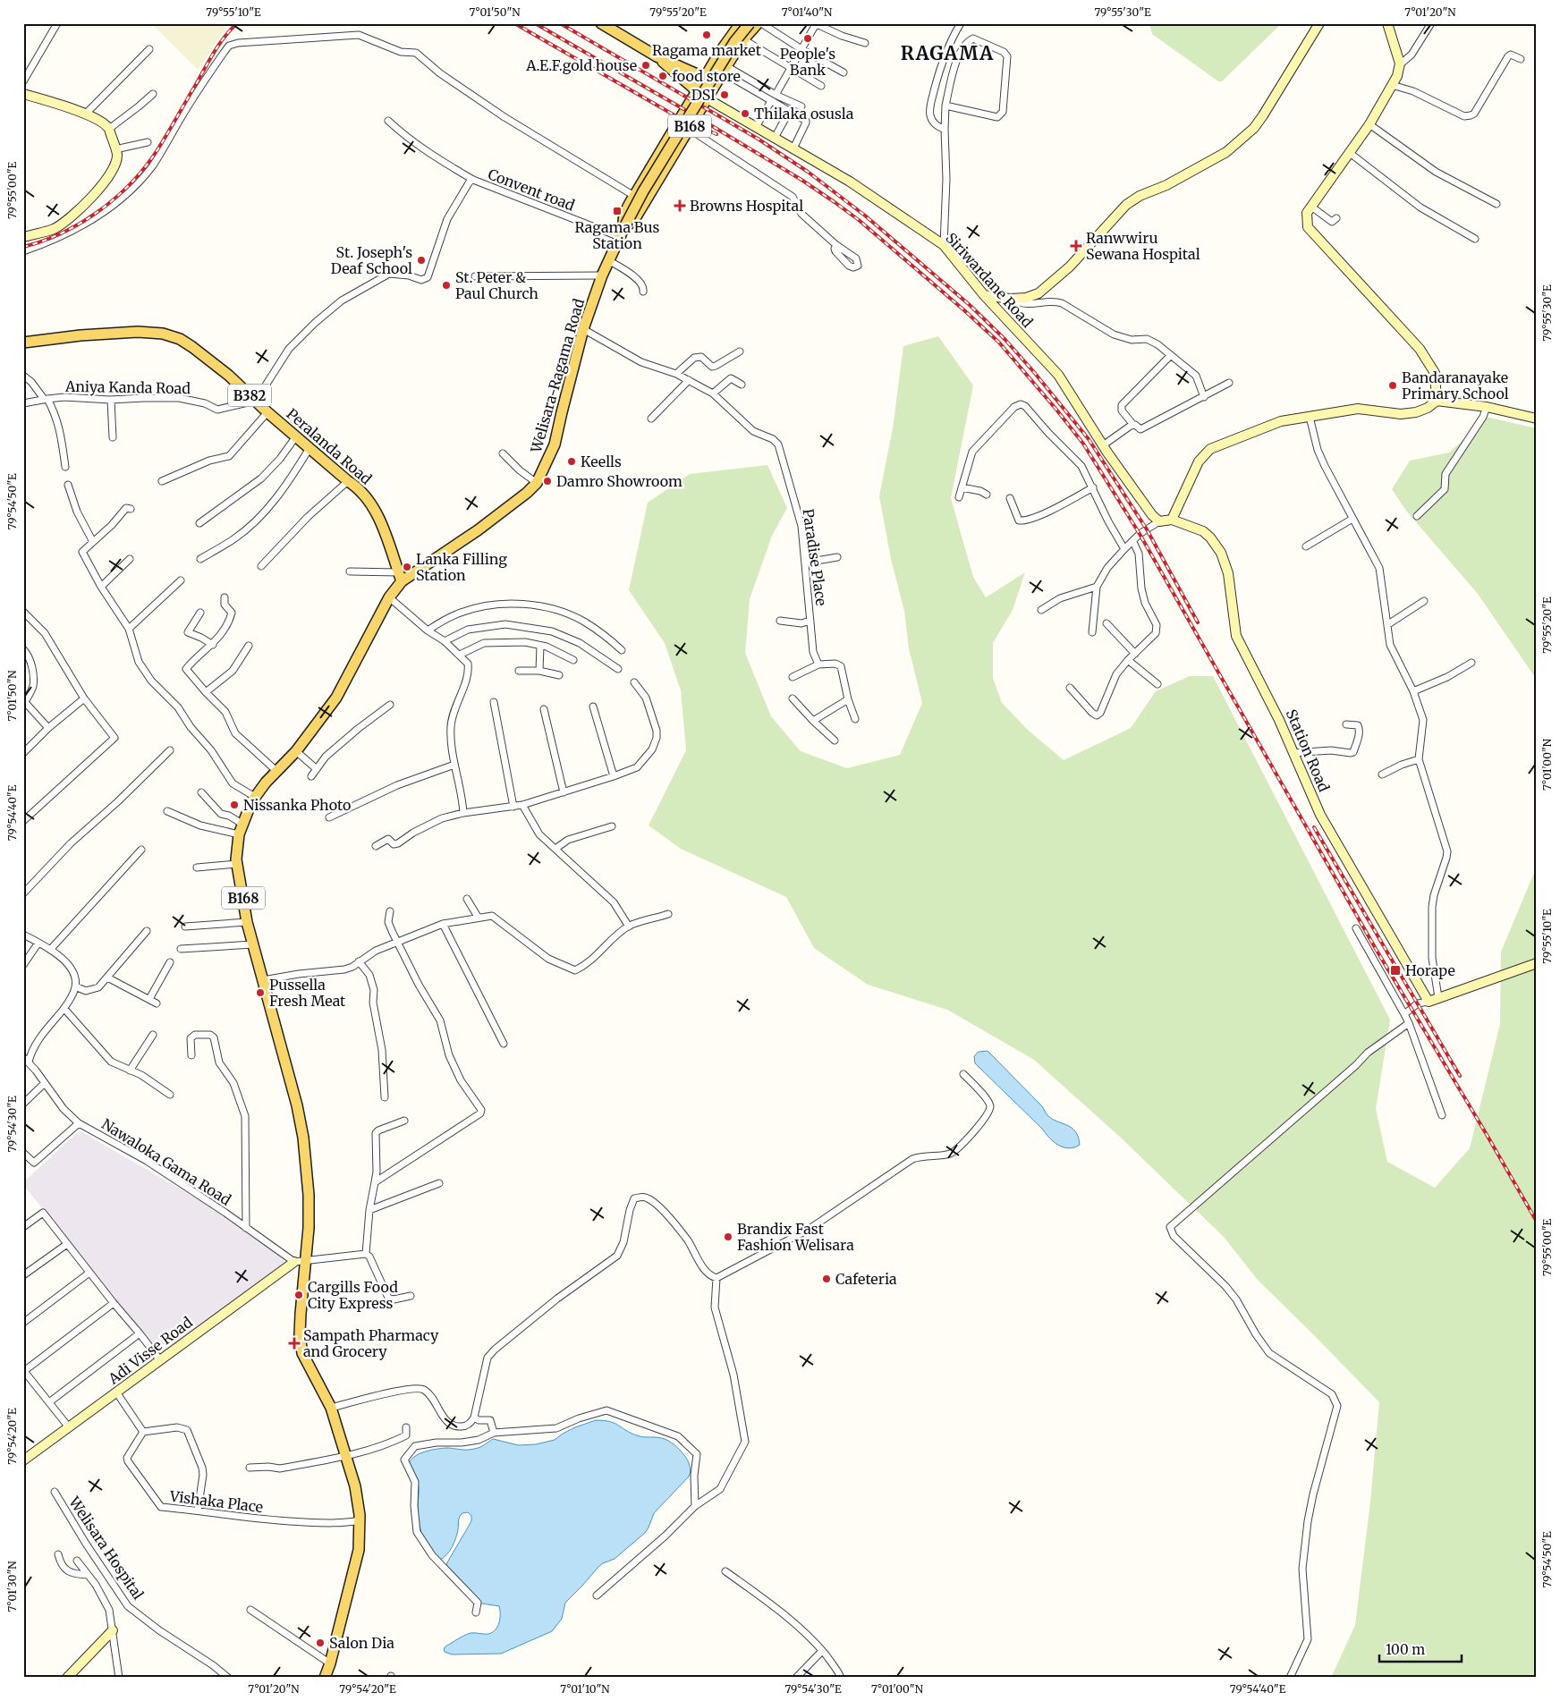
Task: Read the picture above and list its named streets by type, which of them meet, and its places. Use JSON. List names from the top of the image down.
{
  "streets": {
    "main road": [
      "B168",
      "Welisara-Ragama Road",
      "B382",
      "Peralanda Road"
    ],
    "street": [
      "Convent road",
      "Siriwardane Road",
      "Aniya Kanda Road",
      "Paradise Place",
      "Station Road",
      "Nawaloka Gama Road",
      "Adi Visse Road",
      "Vishaka Place",
      "Welisara Hospital"
    ]
  },
  "crossings": [
    ["B168", "Convent road"],
    ["B168", "Siriwardane Road"],
    ["B168", "Welisara-Ragama Road"],
    ["Convent road", "Welisara-Ragama Road"],
    ["Convent road", "Aniya Kanda Road"],
    ["Convent road", "Peralanda Road"],
    ["Welisara-Ragama Road", "Peralanda Road"],
    ["Welisara-Ragama Road", "Paradise Place"],
    ["Welisara-Ragama Road", "Vishaka Place"],
    ["Aniya Kanda Road", "Peralanda Road"],
    ["Nawaloka Gama Road", "Adi Visse Road"]
  ],
  "districts": ["RAGAMA"],
  "places": {
    "other": [
      "Ragama market",
      "People's Bank",
      "A.E.F.gold house",
      "food store",
      "DSI",
      "Thilaka osusla",
      "St. Joseph's Deaf School",
      "St. Peter & Paul Church",
      "Bandaranayake Primary School",
      "Keells",
      "Damro Showroom",
      "Lanka Filling Station",
      "Nissanka Photo",
      "Pussella Fresh Meat",
      "Brandix Fast Fashion Welisara",
      "Cafeteria",
      "Cargills Food City Express",
      "Salon Dia"
    ],
    "health": ["Browns Hospital", "Ranwwiru Sewana Hospital", "Sampath Pharmacy and Grocery"],
    "transit": ["Ragama Bus Station", "Horape"]
  },
  "scale_bar": "100 m",
  "coordinates": [
    "79°55'10\"E",
    "7°01'50\"N",
    "79°55'20\"E",
    "7°01'40\"N",
    "79°55'30\"E",
    "7°01'20\"N",
    "79°55'00\"E",
    "79°54'50\"E",
    "7°01'00\"N",
    "79°54'40\"E",
    "79°54'30\"E",
    "79°54'20\"E",
    "7°01'30\"N",
    "7°01'10\"N"
  ]
}
